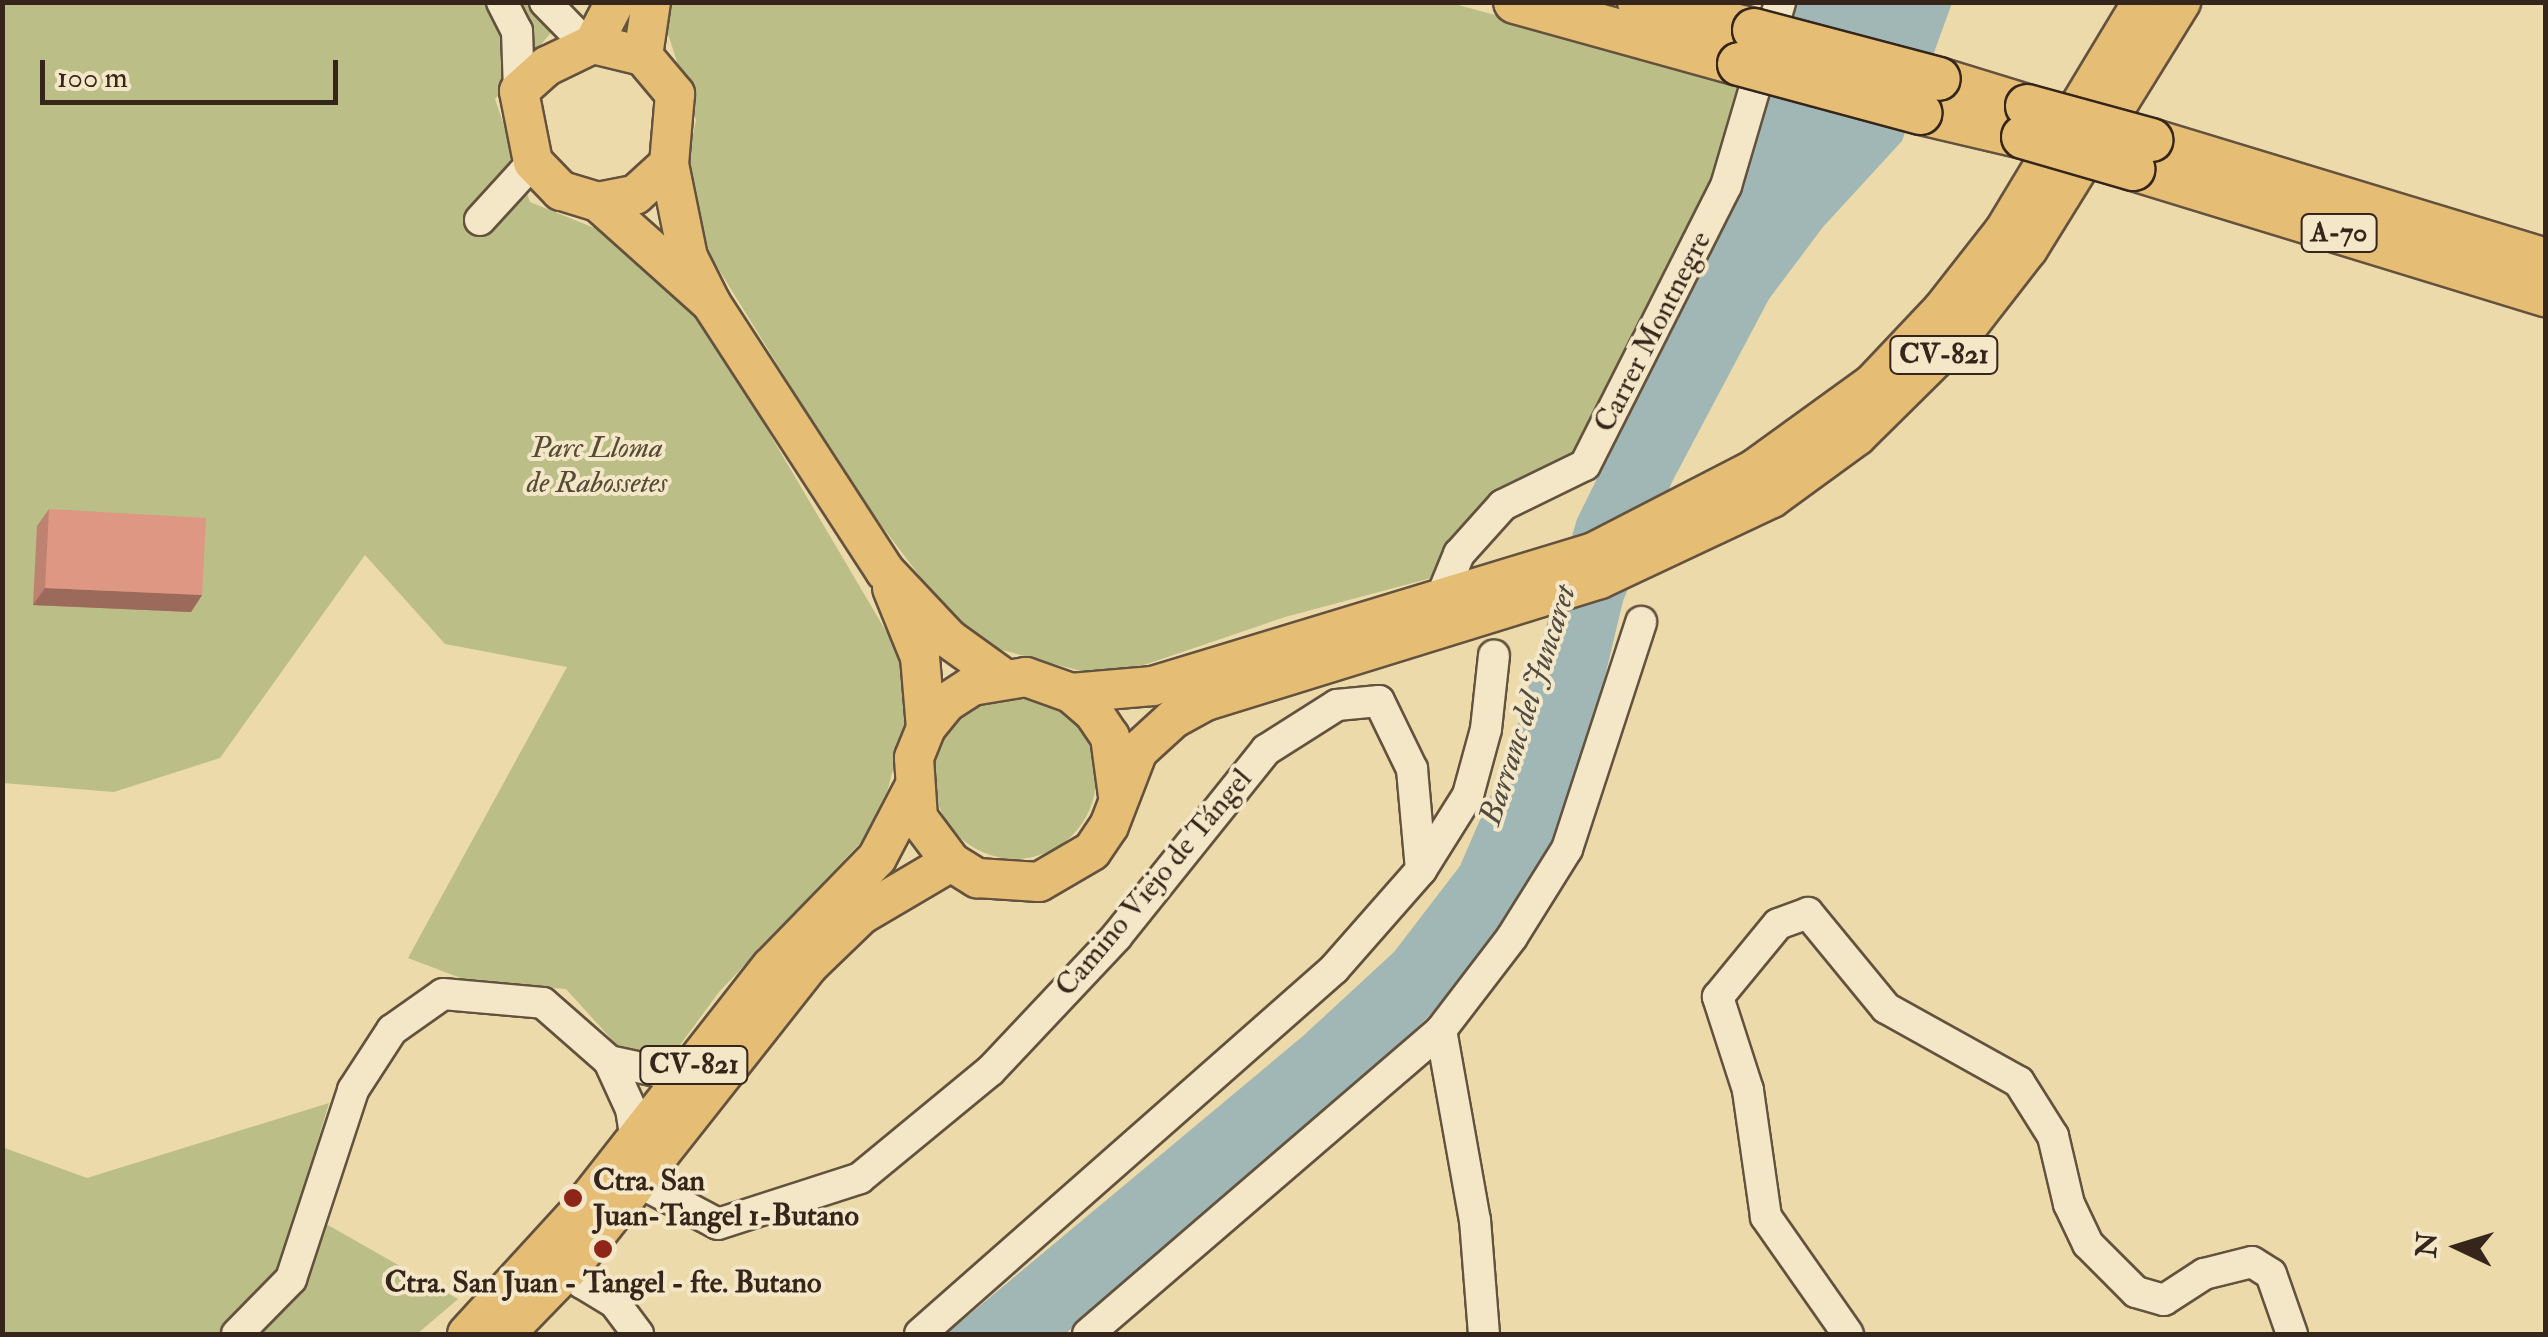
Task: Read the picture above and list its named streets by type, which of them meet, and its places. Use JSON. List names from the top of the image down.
{
  "streets": {
    "highway": ["A-70"],
    "main road": ["CV-821"],
    "street": ["Carrer Montnegre", "Camino Viejo de Tángel"]
  },
  "crossings": [
    ["A-70", "Carrer Montnegre"],
    ["Carrer Montnegre", "CV-821"],
    ["CV-821", "Camino Viejo de Tángel"]
  ],
  "water": ["Barranc del Juncaret"],
  "parks": ["Parc Lloma de Rabossetes"],
  "places": ["Ctra. San Juan-Tangel 1-Butano", "Ctra. San Juan - Tangel - fte. Butano"],
  "scale_bar": "100 m",
  "north": "left"
}
